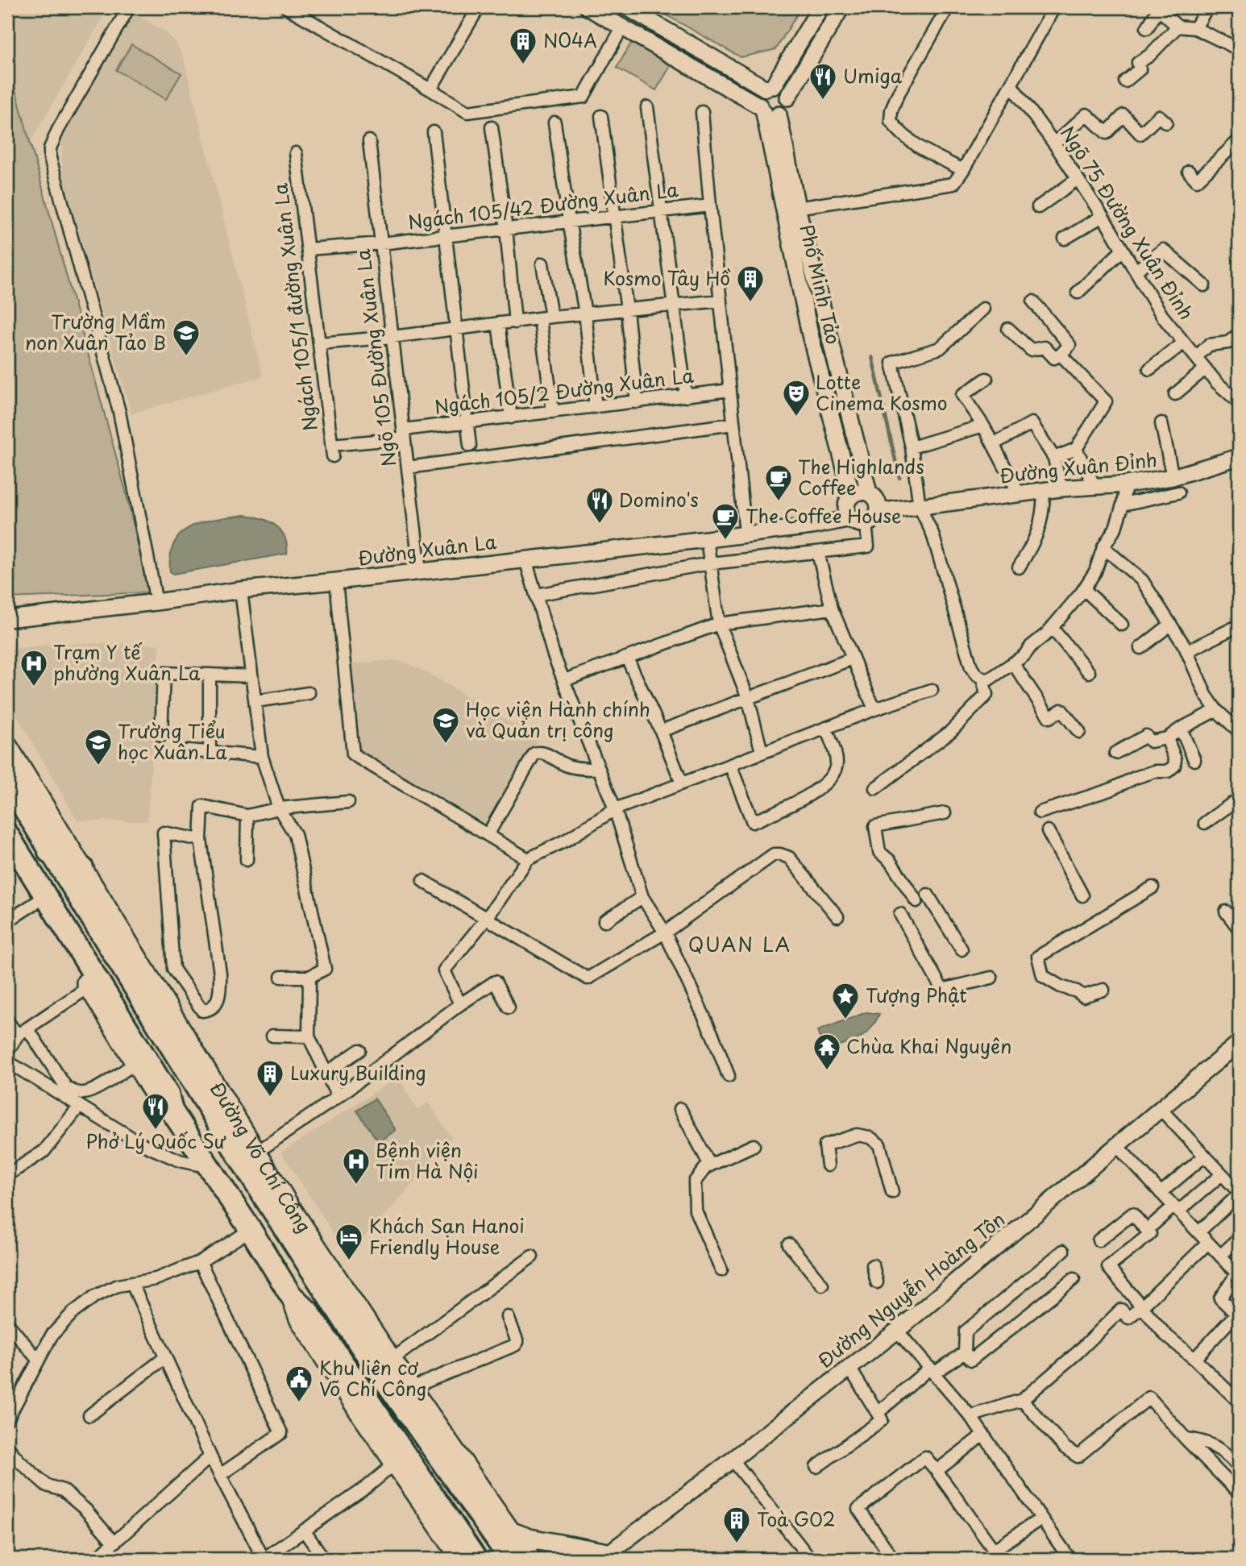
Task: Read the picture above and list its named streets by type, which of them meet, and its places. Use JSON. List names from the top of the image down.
{
  "streets": {
    "highway": ["Đường Võ Chí Công"],
    "street": [
      "Ngách 105/42 Đường Xuân La",
      "Ngõ 75 Đường Xuân Đỉnh",
      "Phố Minh Tảo",
      "Ngách 105/1 đường Xuân La",
      "Ngõ 105 Đường Xuân La",
      "Ngách 105/2 Đường Xuân La",
      "Đường Xuân Đỉnh",
      "Đường Xuân La",
      "Đường Nguyễn Hoàng Tôn"
    ]
  },
  "crossings": [
    ["Ngách 105/42 Đường Xuân La", "Ngách 105/1 đường Xuân La"],
    ["Ngách 105/42 Đường Xuân La", "Ngõ 105 Đường Xuân La"],
    ["Phố Minh Tảo", "Đường Xuân La"],
    ["Ngách 105/1 đường Xuân La", "Ngõ 105 Đường Xuân La"],
    ["Ngách 105/1 đường Xuân La", "Ngách 105/2 Đường Xuân La"],
    ["Ngõ 105 Đường Xuân La", "Ngách 105/2 Đường Xuân La"],
    ["Ngõ 105 Đường Xuân La", "Đường Xuân La"]
  ],
  "districts": ["QUAN LA"],
  "places": {
    "building": [
      "N04A",
      "Kosmo Tây Hồ",
      "Luxury Building",
      "Toà G02"
    ],
    "restaurant": ["Umiga", "Domino's", "Phở Lý Quốc Sư"],
    "school or university": ["Trường Mầm non Xuân Tảo B", "Học viện Hành chính và Quản trị công", "Trường Tiểu học Xuân La"],
    "theatre": ["Lotte Cinema Kosmo"],
    "cafe": ["The Highlands Coffee", "The Coffee House"],
    "hospital": ["Trạm Y tế phường Xuân La", "Bệnh viện Tim Hà Nội"],
    "place": ["Tượng Phật"],
    "temple": ["Chùa Khai Nguyên"],
    "hotel": ["Khách Sạn Hanoi Friendly House"],
    "public building": ["Khu liên cơ Võ Chí Công"]
  }
}
